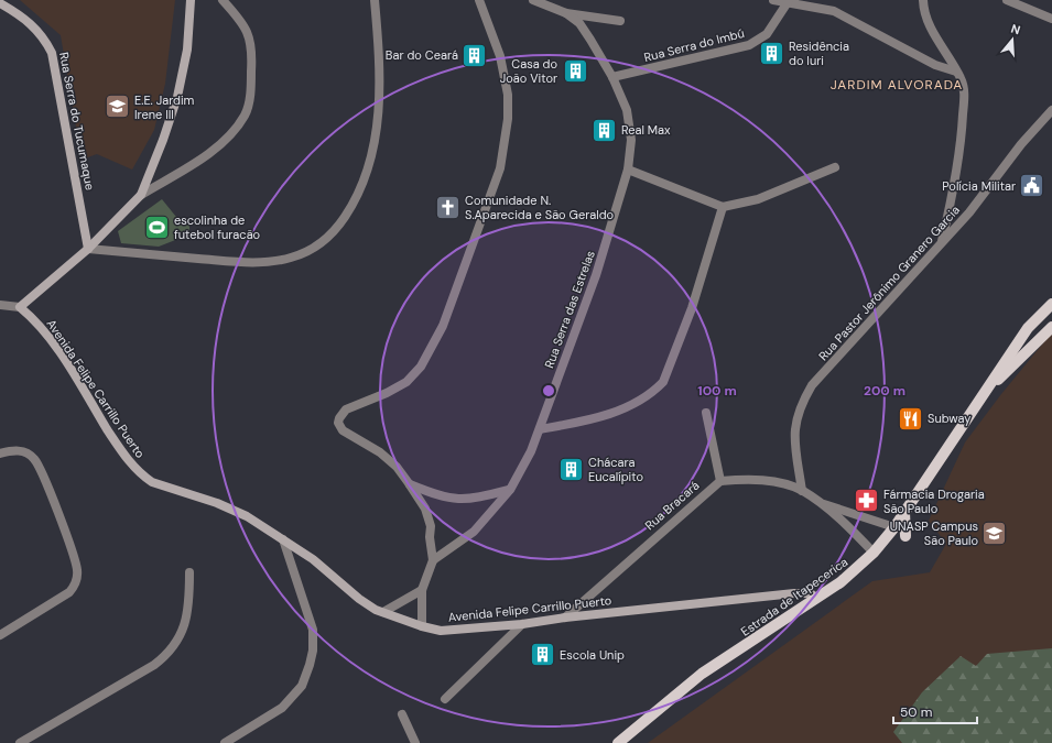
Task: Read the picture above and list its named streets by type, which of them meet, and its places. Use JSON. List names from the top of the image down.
{
  "streets": {
    "main road": ["Estrada de Itapecerica"],
    "street": [
      "Rua Serra do Imbú",
      "Rua Serra do Tucumaque",
      "Rua Pastor Jerônimo Granero Garcia",
      "Rua Serra das Estrelas",
      "Avenida Felipe Carrillo Puerto",
      "Rua Bracará"
    ]
  },
  "crossings": [
    ["Rua Serra do Imbú", "Rua Serra das Estrelas"],
    ["Avenida Felipe Carrillo Puerto", "Rua Bracará"],
    ["Avenida Felipe Carrillo Puerto", "Estrada de Itapecerica"]
  ],
  "districts": ["JARDIM ALVORADA"],
  "places": {
    "building": [
      "Residência do Iuri",
      "Bar do Ceará",
      "Casa do João Vitor",
      "Real Max",
      "Chácara Eucalípito",
      "Escola Unip"
    ],
    "school or university": ["E.E. Jardim Irene III", "UNASP Campus São Paulo"],
    "public building": ["Polícia Militar"],
    "church": ["Comunidade N. S.Aparecida e São Geraldo"],
    "sports": ["escolinha de futebol furacão"],
    "restaurant": ["Subway"],
    "pharmacy": ["Fármacia Drogaria São Paulo"]
  },
  "scale_bar": "50 m",
  "north": "top",
  "rings": ["100 m", "200 m"]
}
